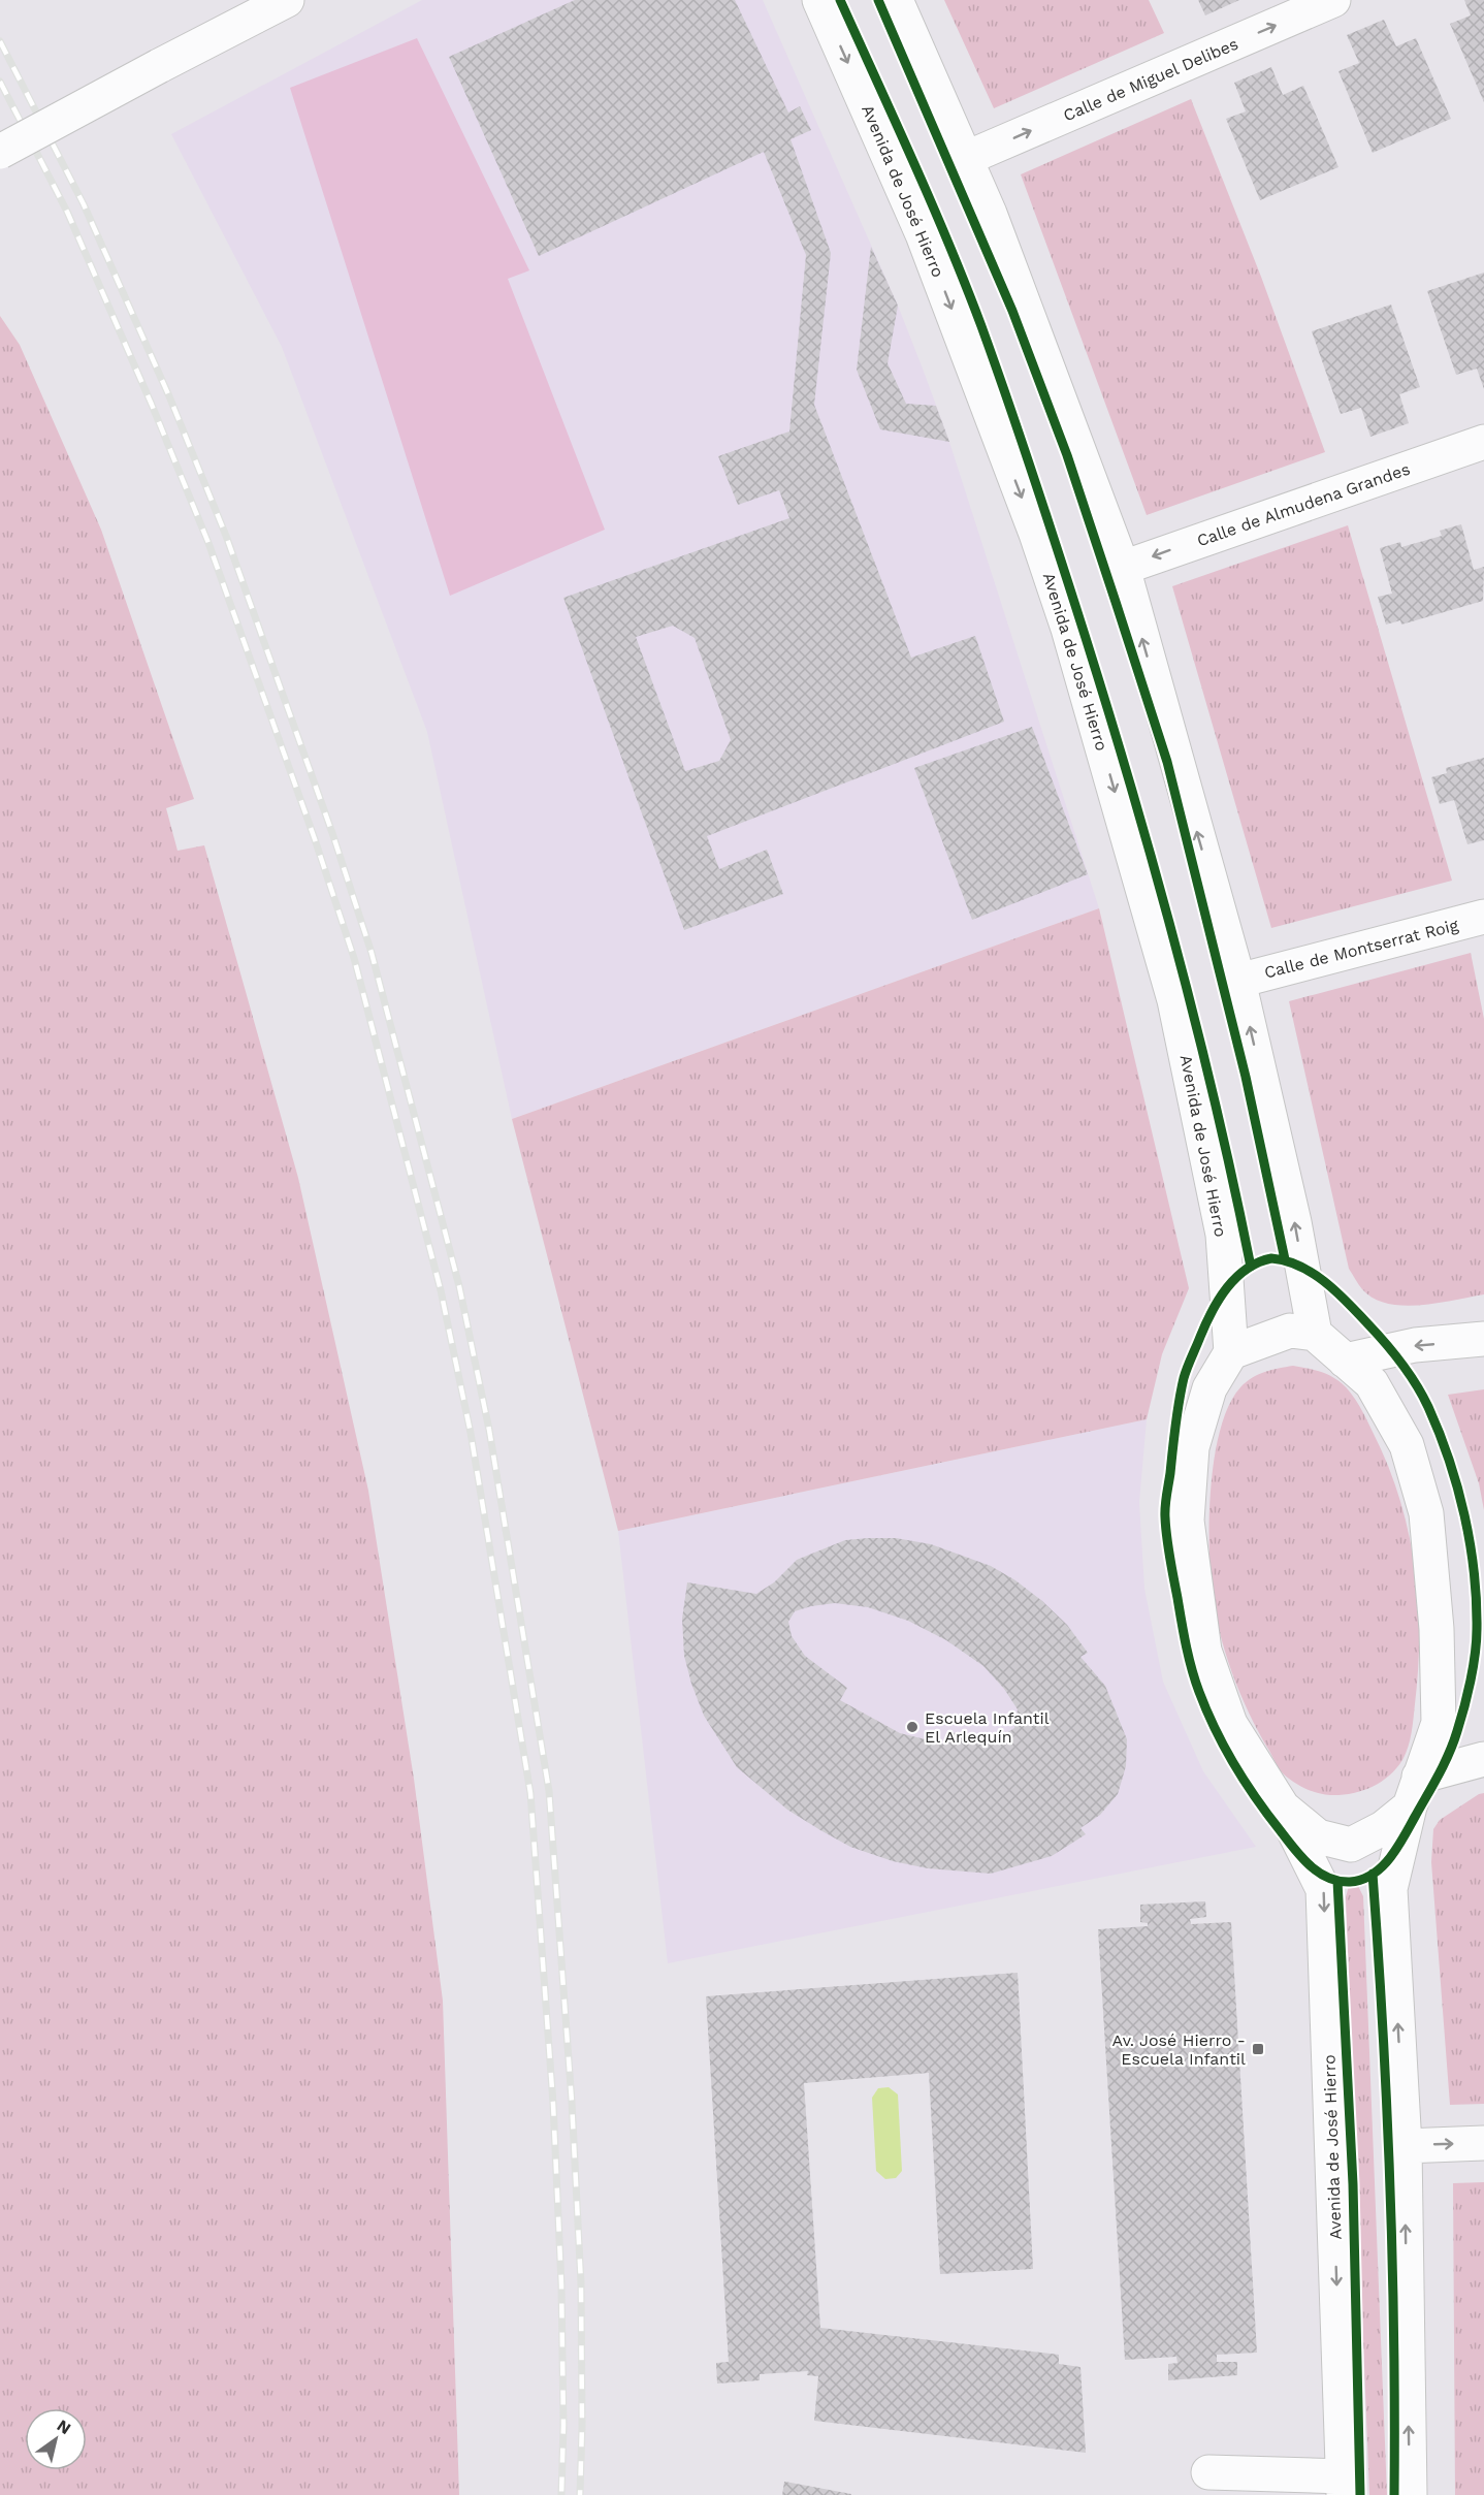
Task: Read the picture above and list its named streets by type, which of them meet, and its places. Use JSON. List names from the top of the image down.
{
  "streets": {
    "street": [
      "Calle de Miguel Delibes",
      "Avenida de José Hierro",
      "Calle de Almudena Grandes",
      "Calle de Montserrat Roig"
    ]
  },
  "one_way": ["Calle de Miguel Delibes", "Calle de Almudena Grandes"],
  "places": {
    "other": ["Escuela Infantil El Arlequín"],
    "transit": ["Av. José Hierro - Escuela Infantil"]
  },
  "north": "top right"
}
